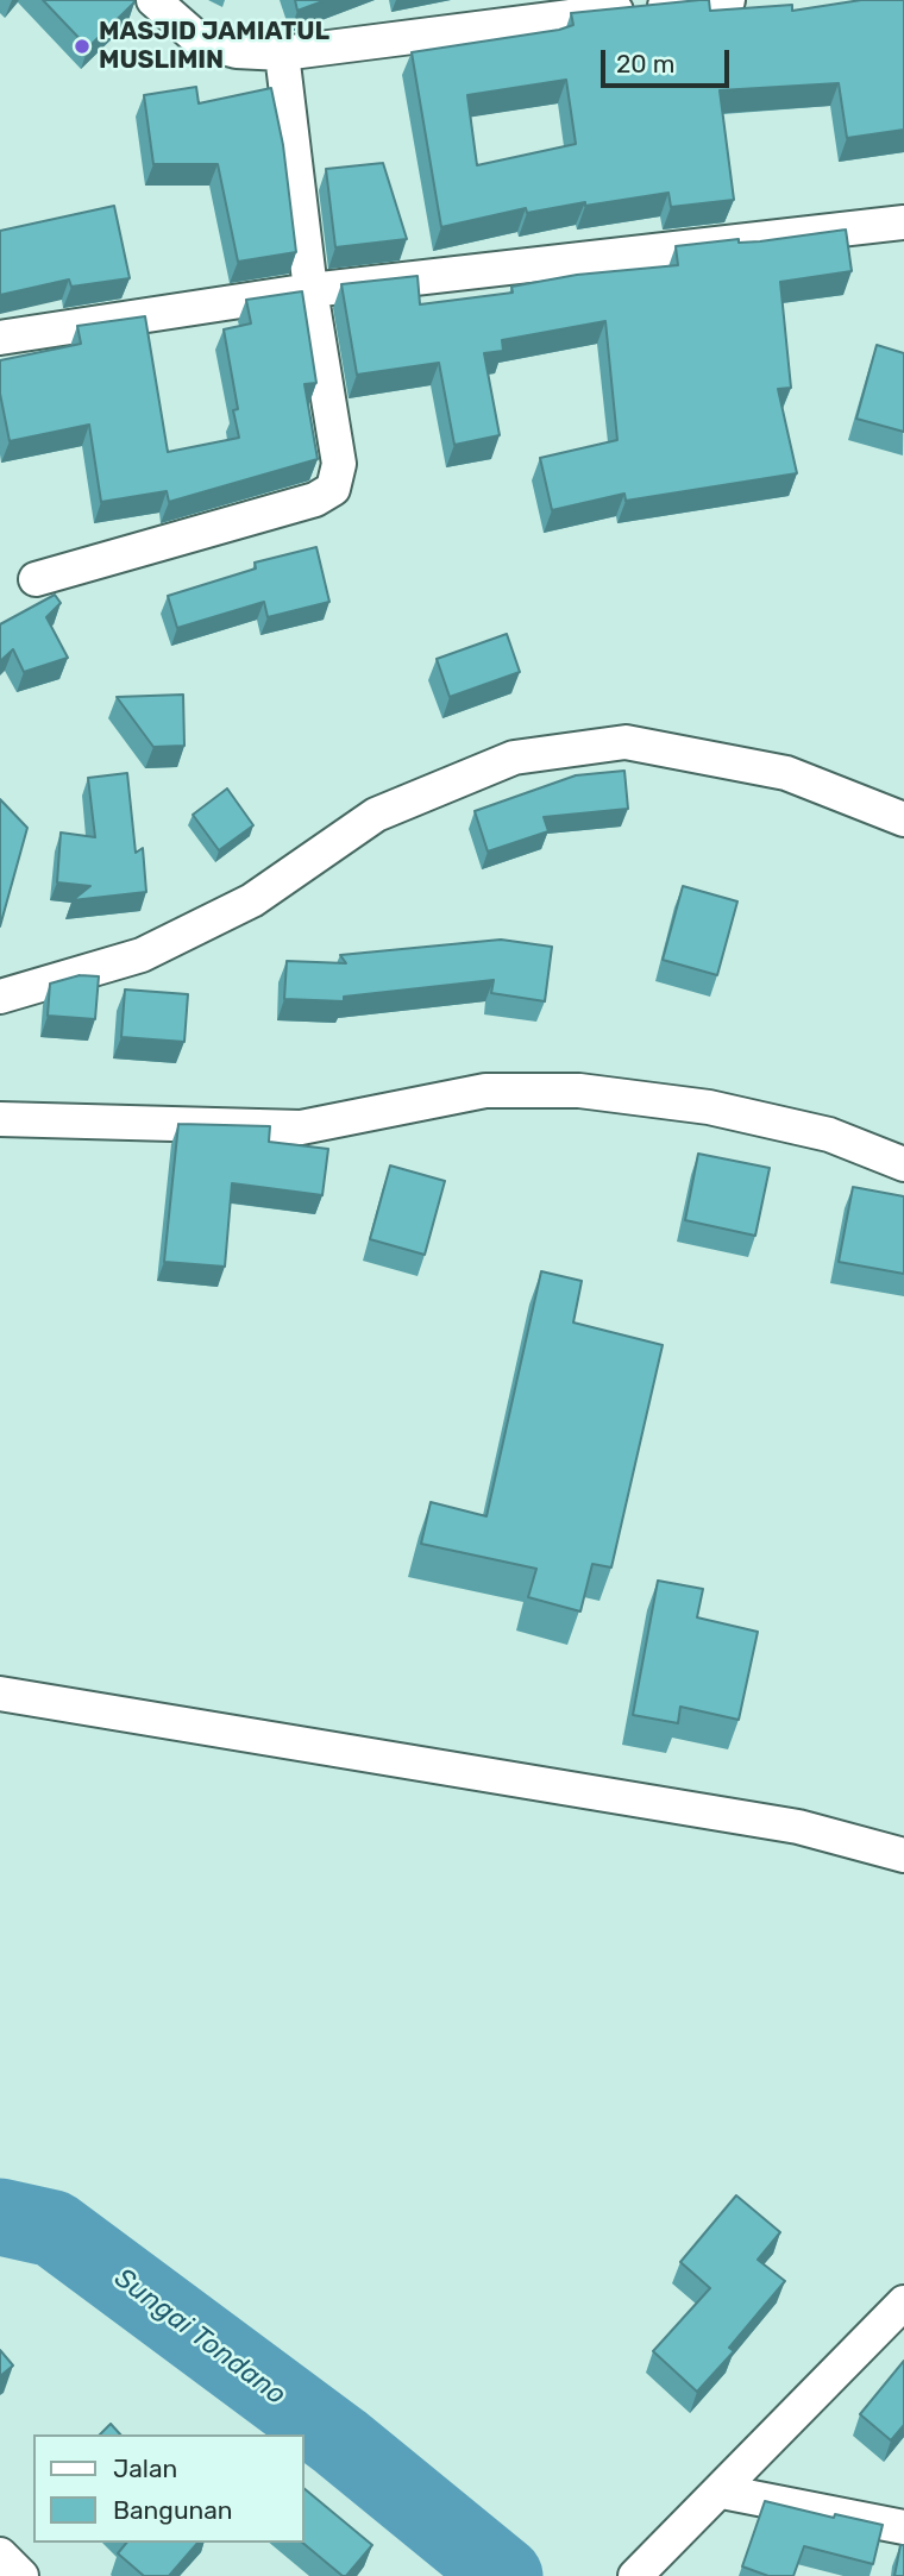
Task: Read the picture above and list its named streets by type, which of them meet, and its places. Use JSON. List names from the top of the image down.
{
  "water": ["Sungai Tondano"],
  "places": ["MASJID JAMIATUL MUSLIMIN"],
  "legend": ["Jalan", "Bangunan"],
  "scale_bar": "20 m"
}
